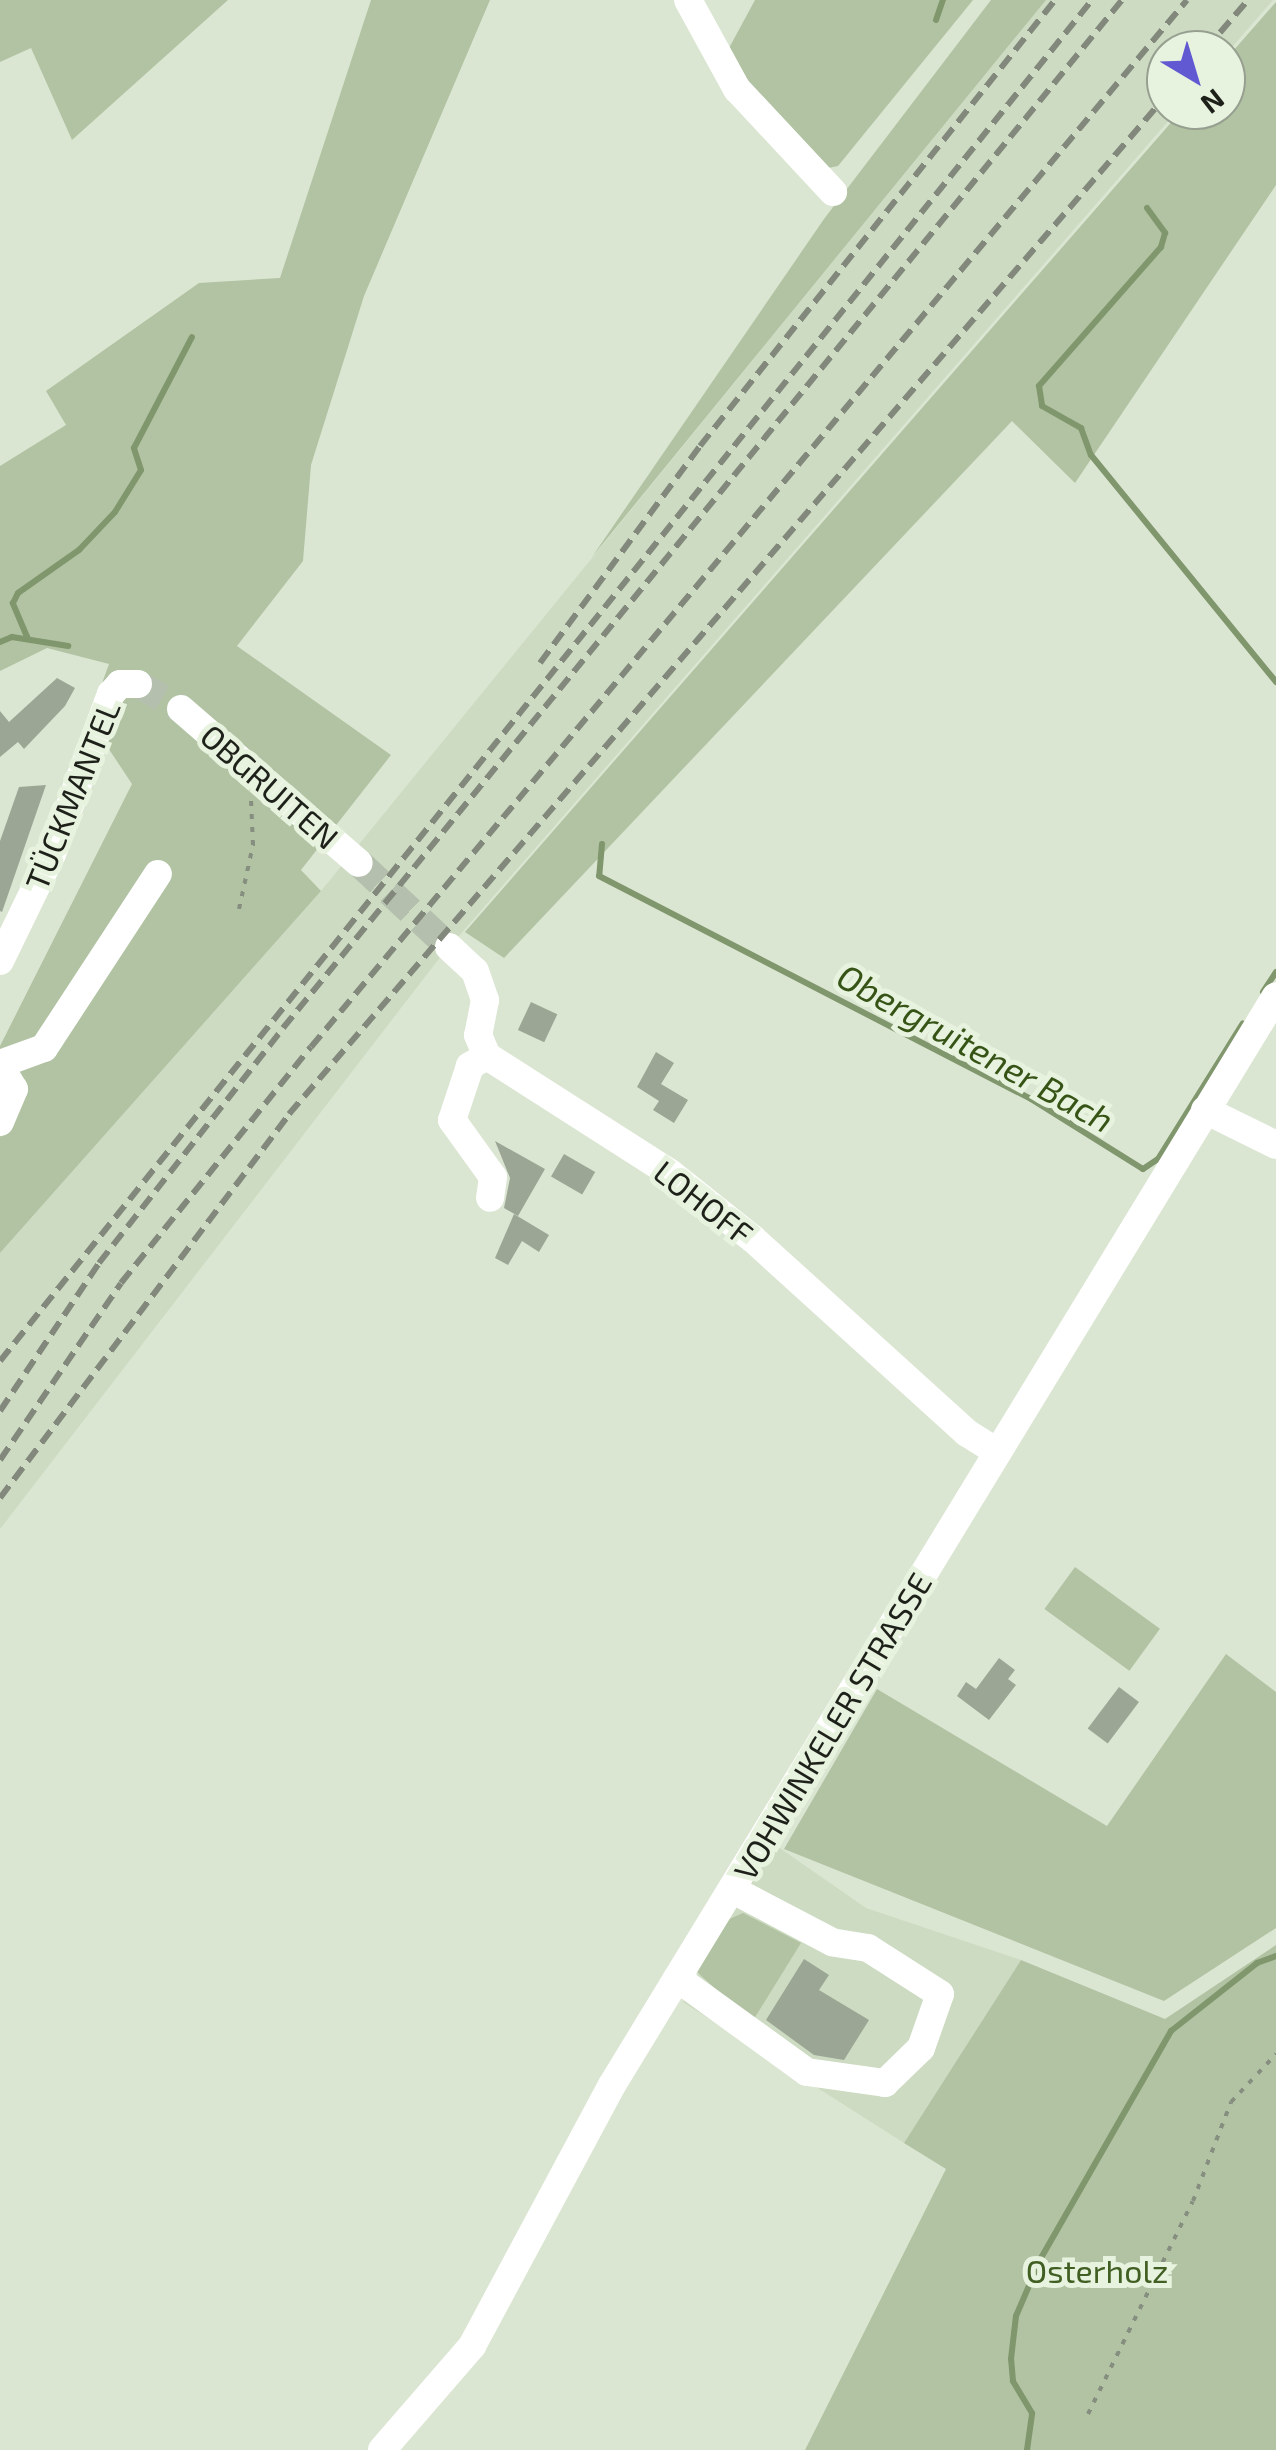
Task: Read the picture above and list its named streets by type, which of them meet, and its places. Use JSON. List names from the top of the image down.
{
  "streets": {
    "street": [
      "OBGRUITEN",
      "TÜCKMANTEL",
      "LOHOFF",
      "VOHWINKELER STRASSE"
    ]
  },
  "crossings": [
    ["LOHOFF", "VOHWINKELER STRASSE"]
  ],
  "water": ["Obergruitener Bach"],
  "parks": ["Osterholz"],
  "north": "bottom right"
}
